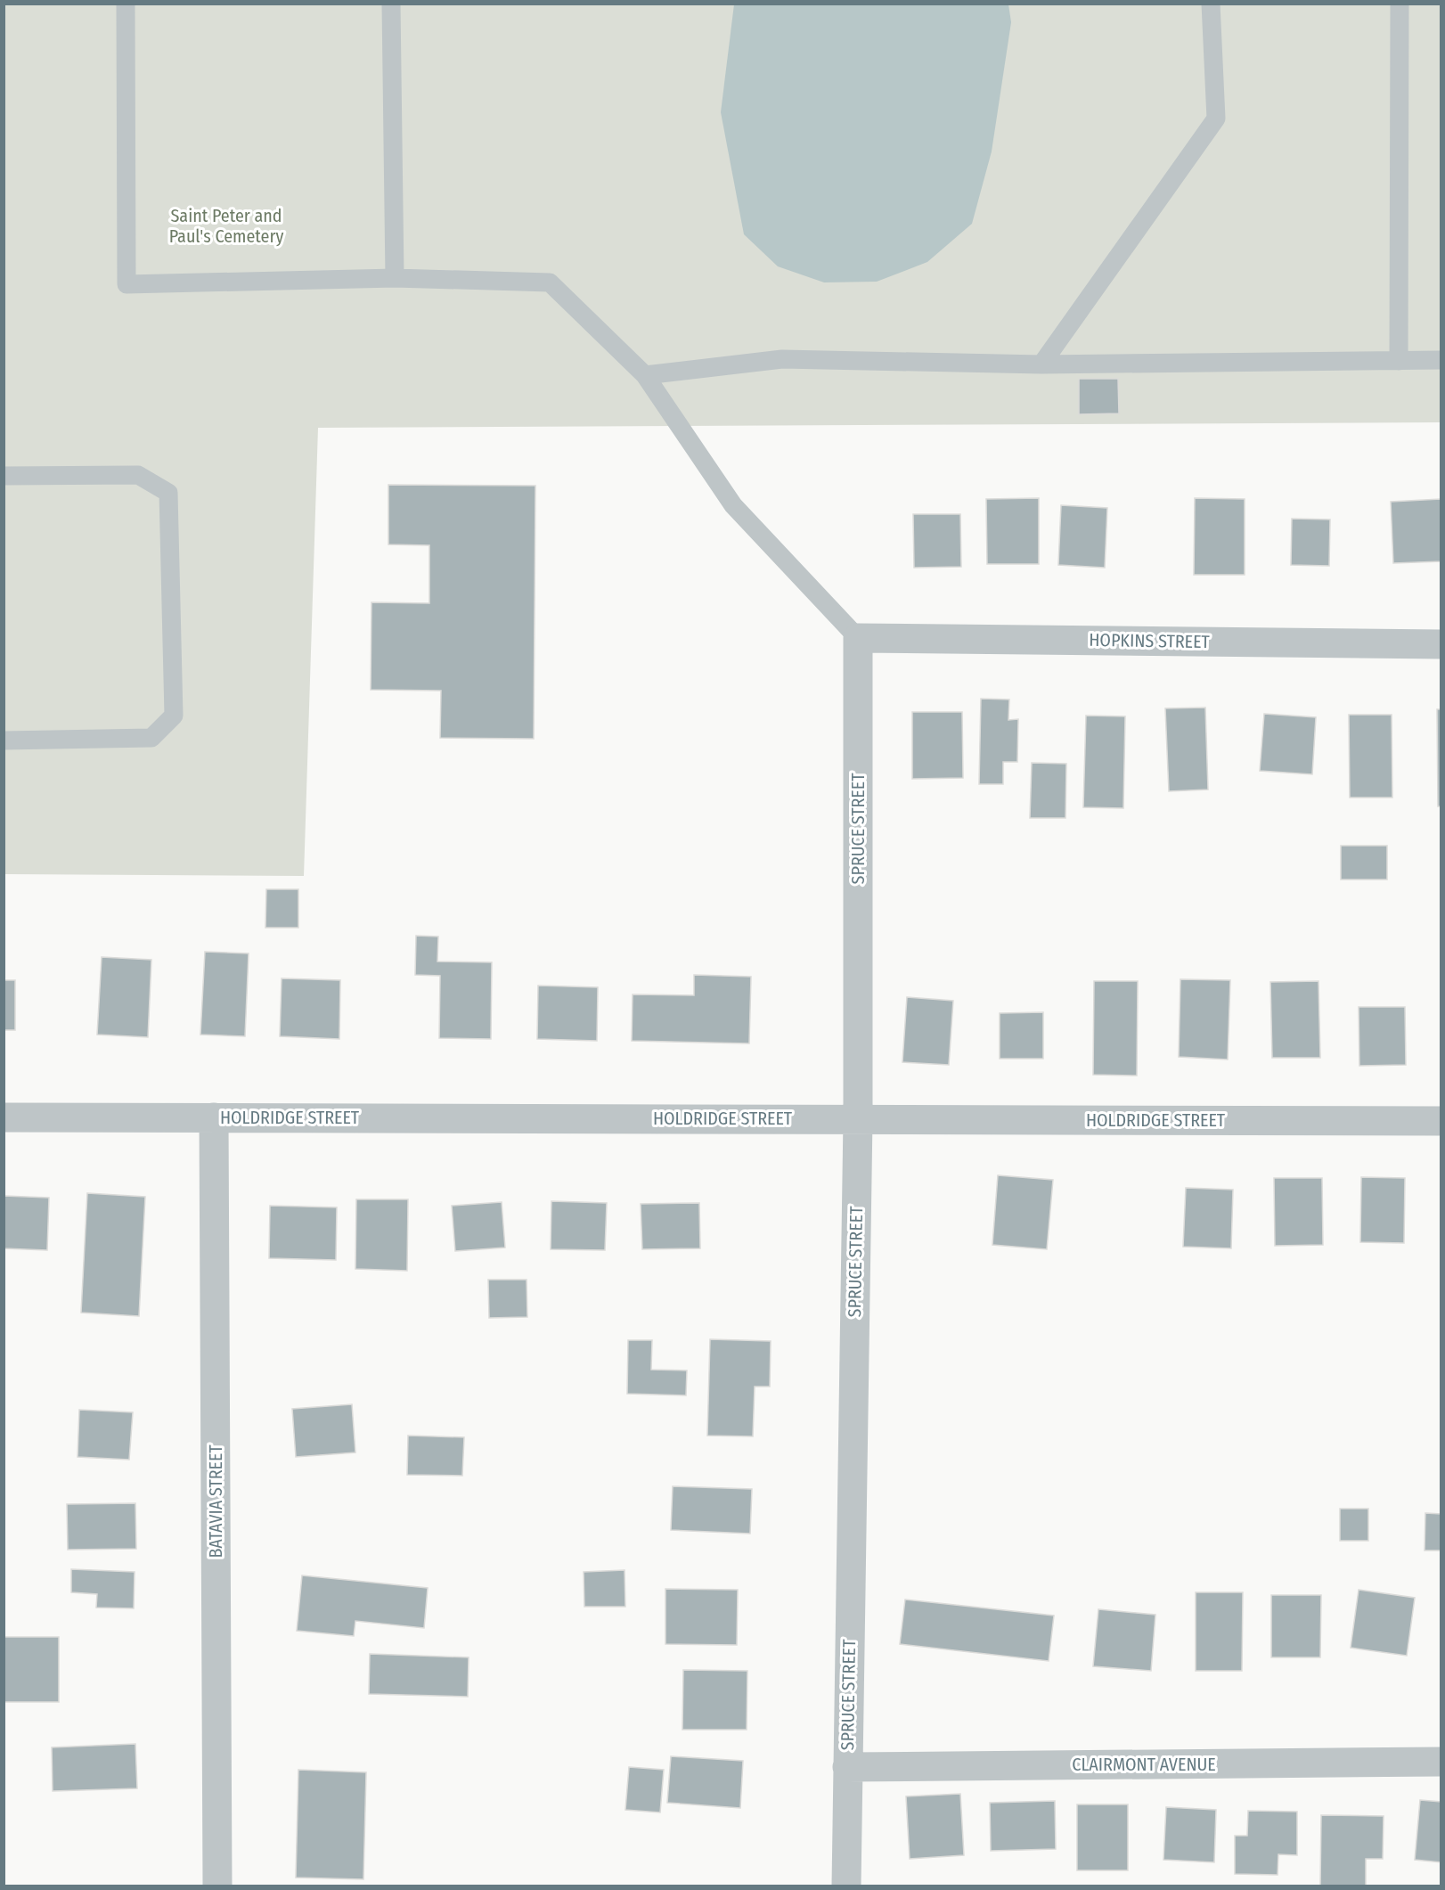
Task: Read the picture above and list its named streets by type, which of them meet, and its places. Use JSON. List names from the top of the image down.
{
  "streets": {
    "street": [
      "HOPKINS STREET",
      "SPRUCE STREET",
      "HOLDRIDGE STREET",
      "BATAVIA STREET",
      "CLAIRMONT AVENUE"
    ]
  },
  "crossings": [
    ["HOPKINS STREET", "SPRUCE STREET"],
    ["SPRUCE STREET", "HOLDRIDGE STREET"],
    ["SPRUCE STREET", "CLAIRMONT AVENUE"],
    ["HOLDRIDGE STREET", "BATAVIA STREET"]
  ],
  "parks": ["Saint Peter and Paul's Cemetery"]
}
